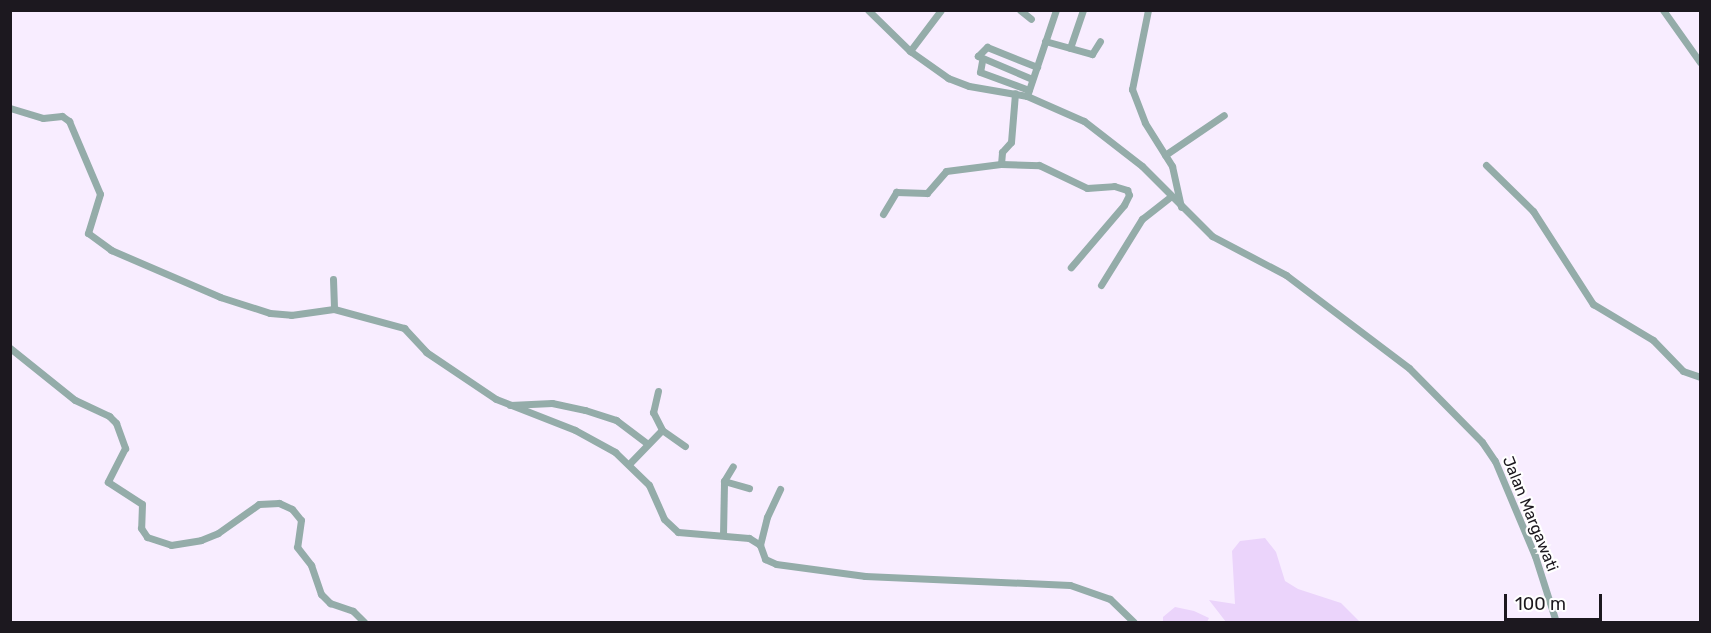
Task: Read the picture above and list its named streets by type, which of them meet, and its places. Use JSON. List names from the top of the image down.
{
  "streets": {
    "street": ["Jalan Margawati"]
  },
  "scale_bar": "100 m"
}
